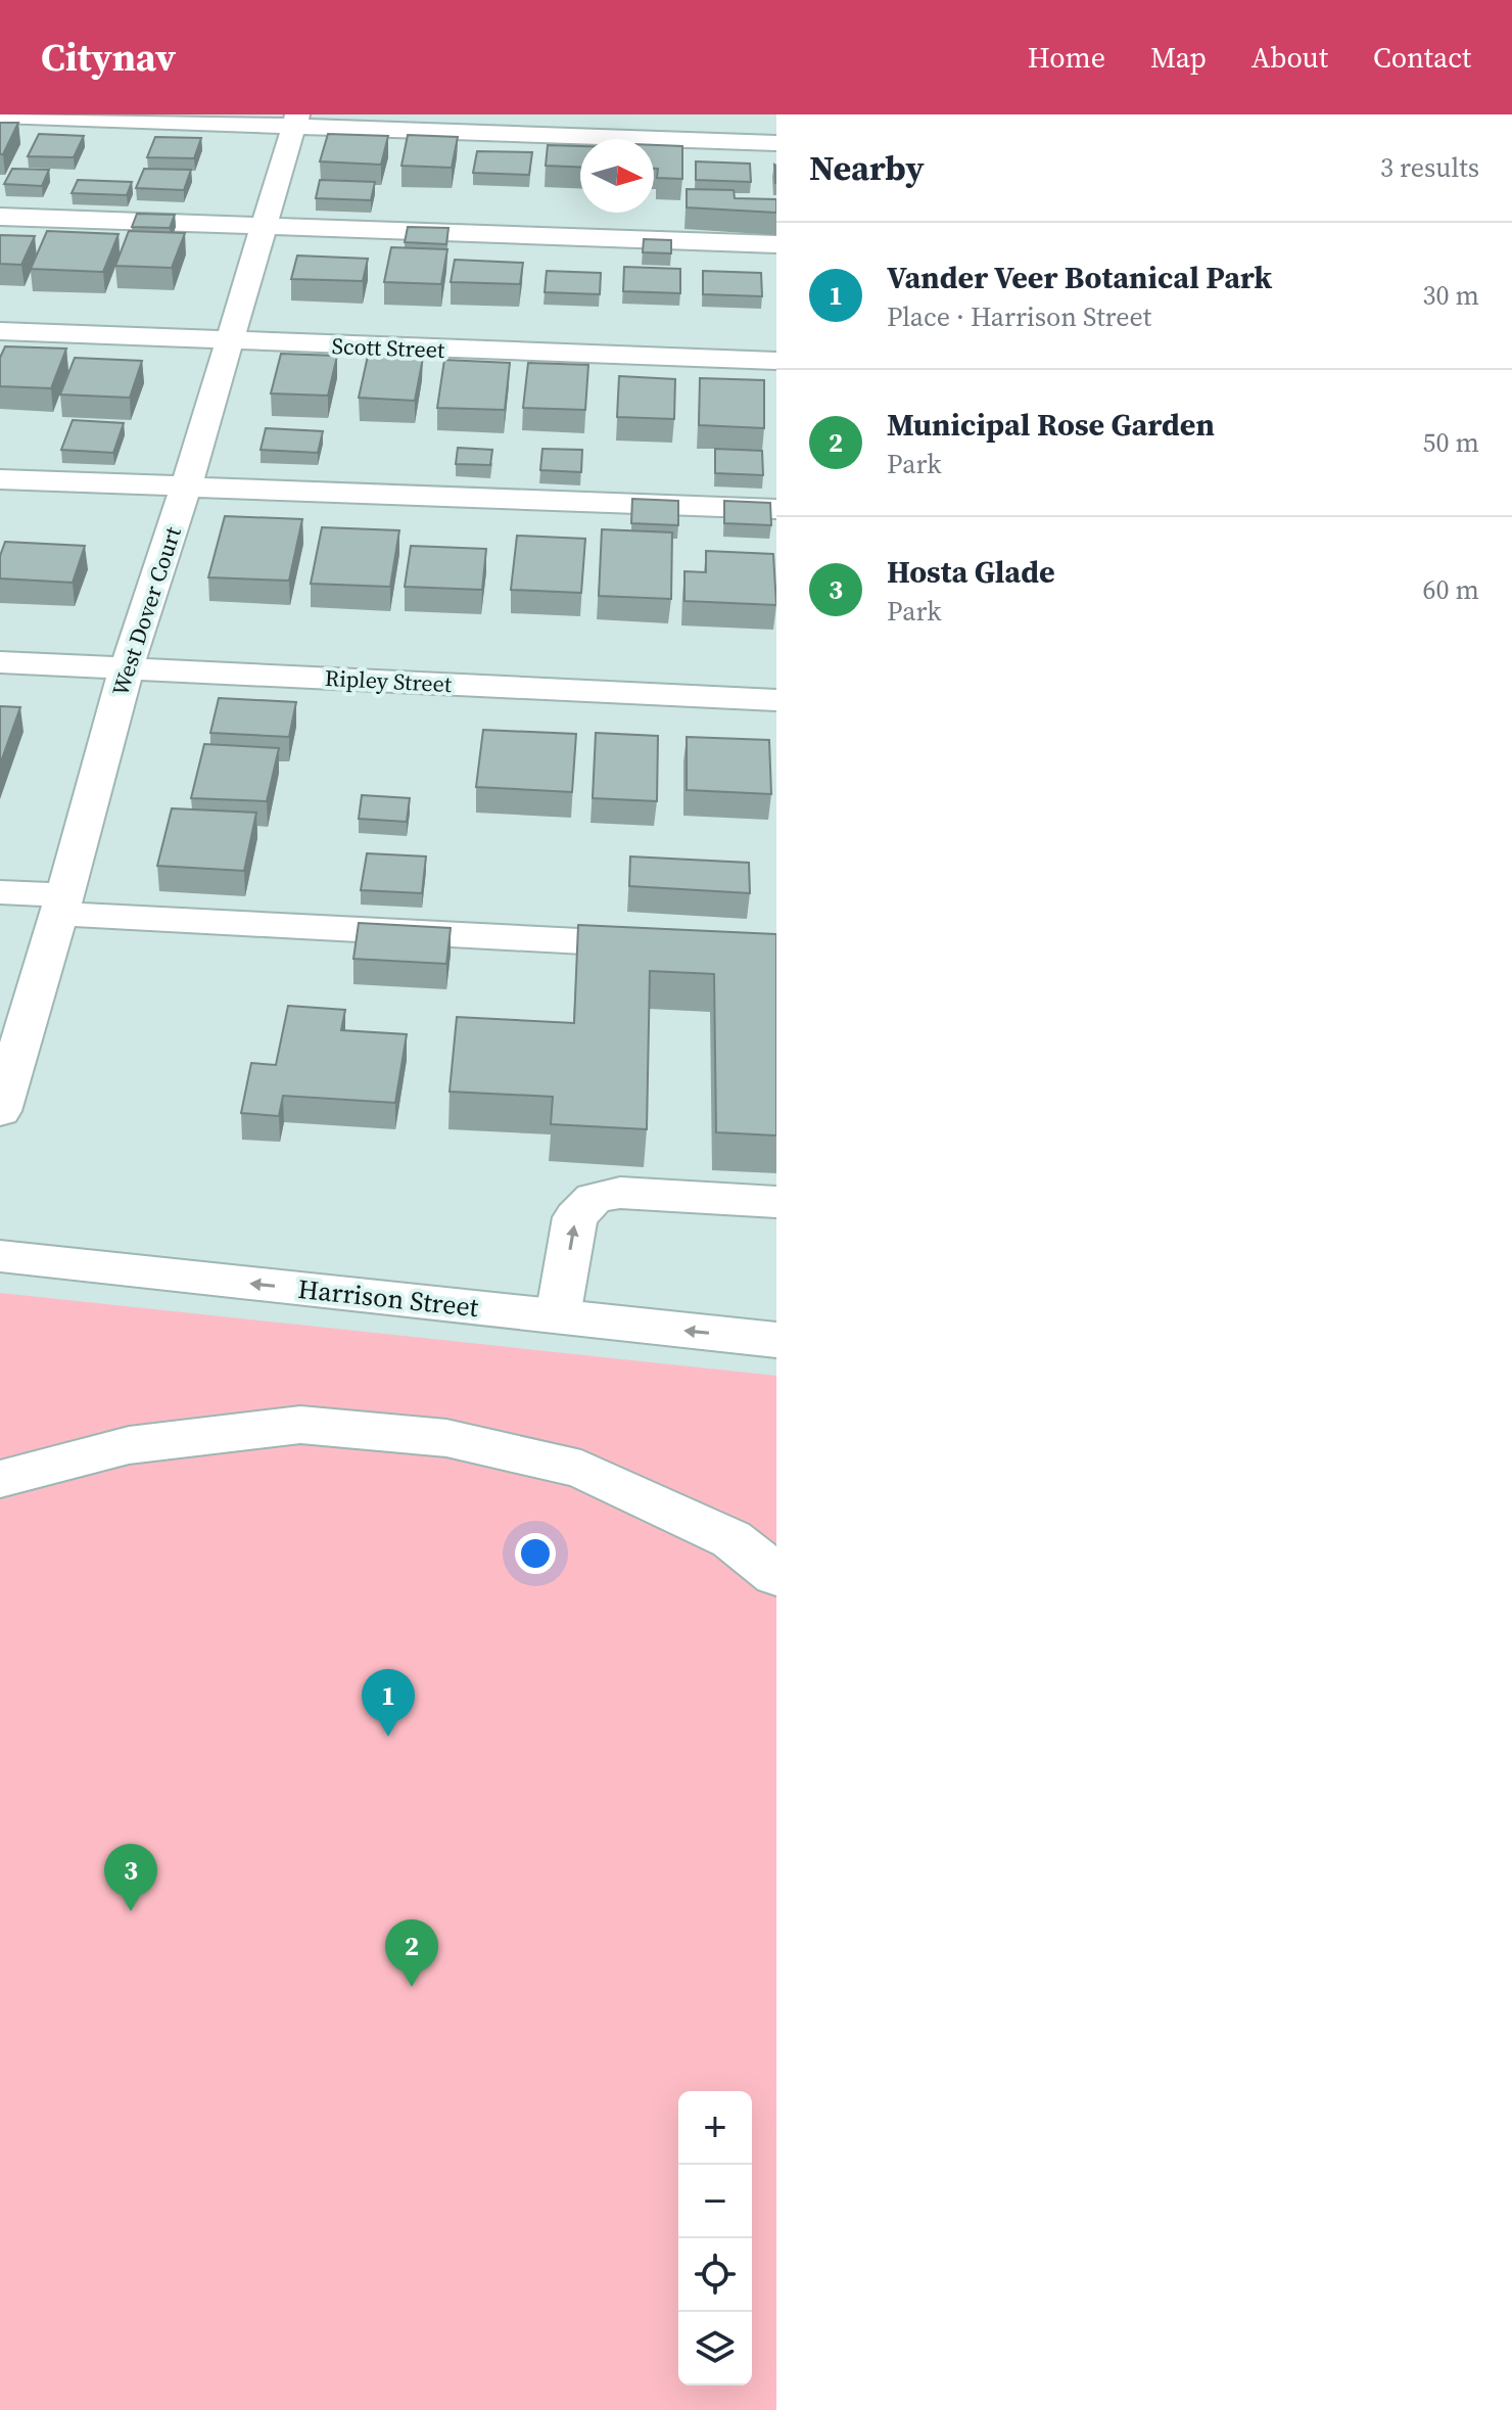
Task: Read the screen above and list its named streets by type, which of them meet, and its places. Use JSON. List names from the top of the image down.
{
  "streets": {
    "main road": [
      "Scott Street",
      "West Dover Court",
      "Ripley Street",
      "Harrison Street"
    ]
  },
  "crossings": [
    ["Scott Street", "West Dover Court"],
    ["West Dover Court", "Ripley Street"]
  ],
  "north": "right",
  "page": {
    "header": "Citynav",
    "nav": [
      "Home",
      "Map",
      "About",
      "Contact"
    ],
    "heading": ["Nearby", "3 results"],
    "list": [
      {
        "mark": "1",
        "name": "Vander Veer Botanical Park",
        "note": "Place · Harrison Street",
        "value": "30 m"
      },
      {
        "mark": "2",
        "name": "Municipal Rose Garden",
        "note": "Park",
        "value": "50 m"
      },
      {
        "mark": "3",
        "name": "Hosta Glade",
        "note": "Park",
        "value": "60 m"
      }
    ],
    "pins": ["1", "3", "2"],
    "map_buttons": ["+", "−"]
  }
}
